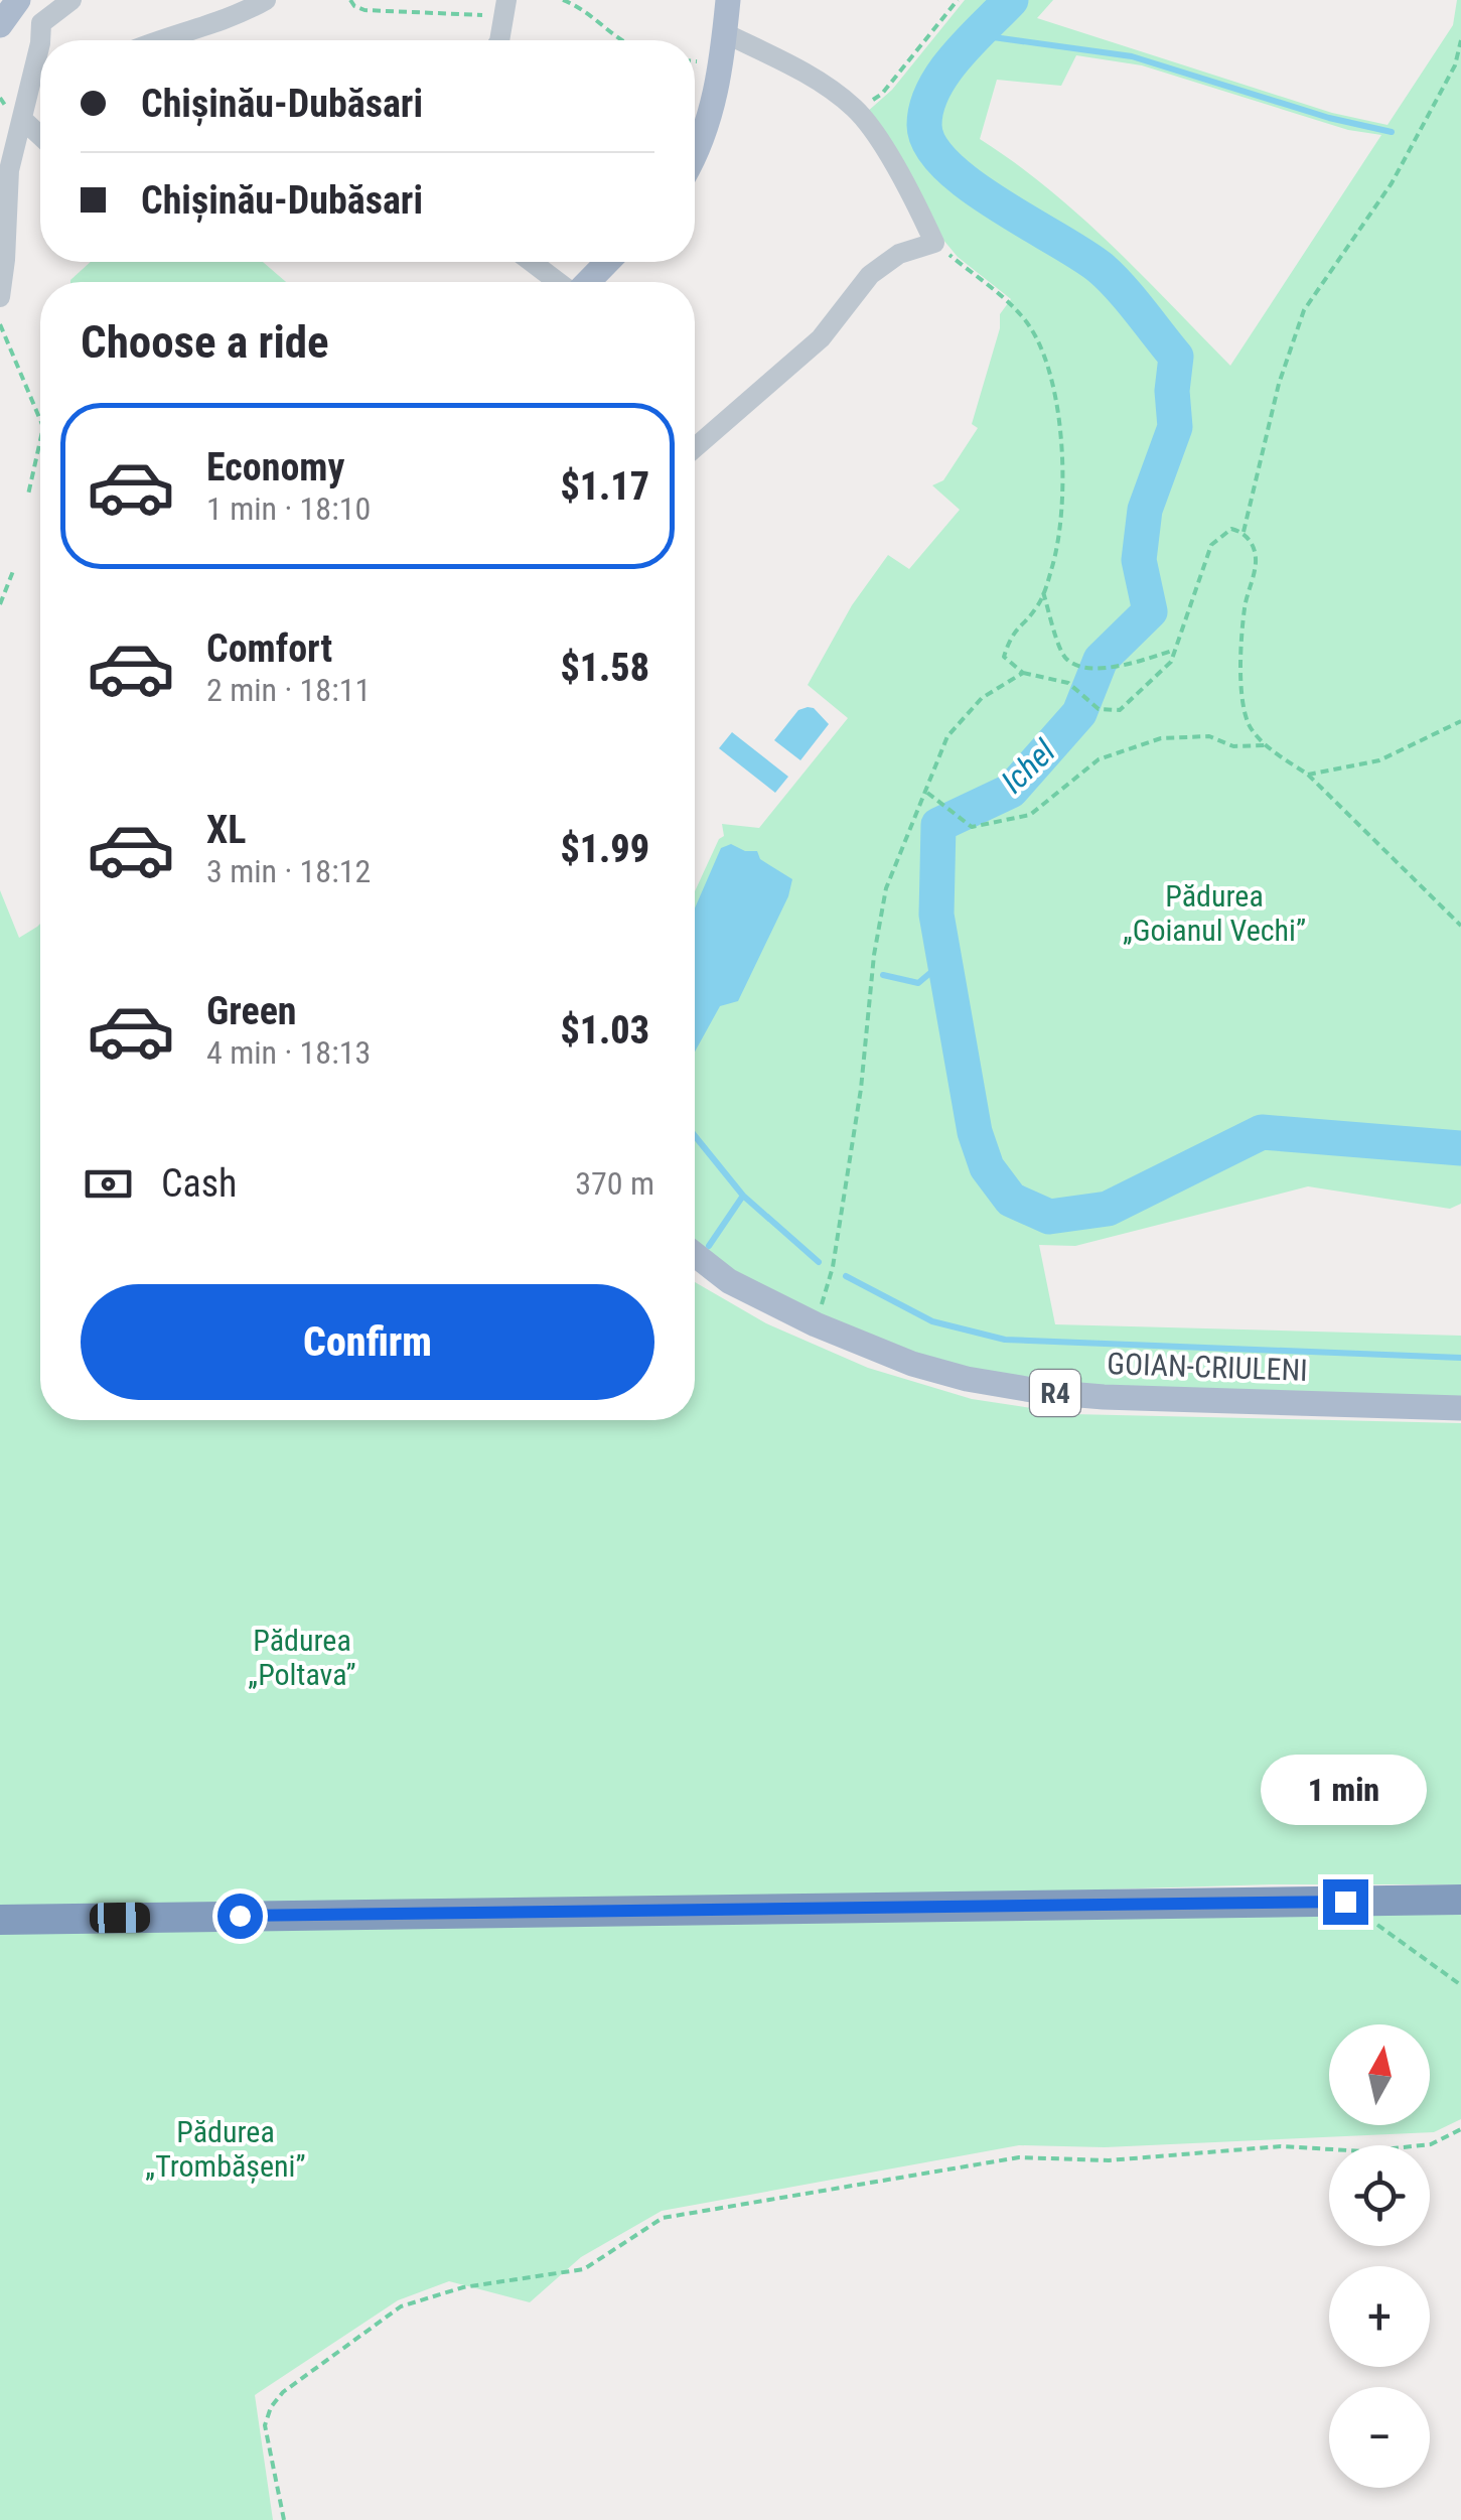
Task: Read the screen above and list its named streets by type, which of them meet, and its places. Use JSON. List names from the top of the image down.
{
  "streets": {
    "main road": ["GOIAN-CRIULENI", "R4"]
  },
  "water": ["Ichel"],
  "parks": ["Pădurea „Goianul Vechi”", "Pădurea „Poltava”", "Pădurea „Trombășeni”"],
  "north": "top",
  "page": {
    "banner": ["Chișinău-Dubăsari", "Chișinău-Dubăsari"],
    "heading": "Choose a ride",
    "list": [
      {
        "name": "Economy",
        "note": "1 min · 18:10",
        "value": "$1.17"
      },
      {
        "name": "Comfort",
        "note": "2 min · 18:11",
        "value": "$1.58"
      },
      {
        "name": "XL",
        "note": "3 min · 18:12",
        "value": "$1.99"
      },
      {
        "name": "Green",
        "note": "4 min · 18:13",
        "value": "$1.03"
      }
    ],
    "pay": ["Cash", "370 m"],
    "buttons": "Confirm",
    "bubble": "1 min",
    "map_buttons": ["+", "−"]
  }
}
